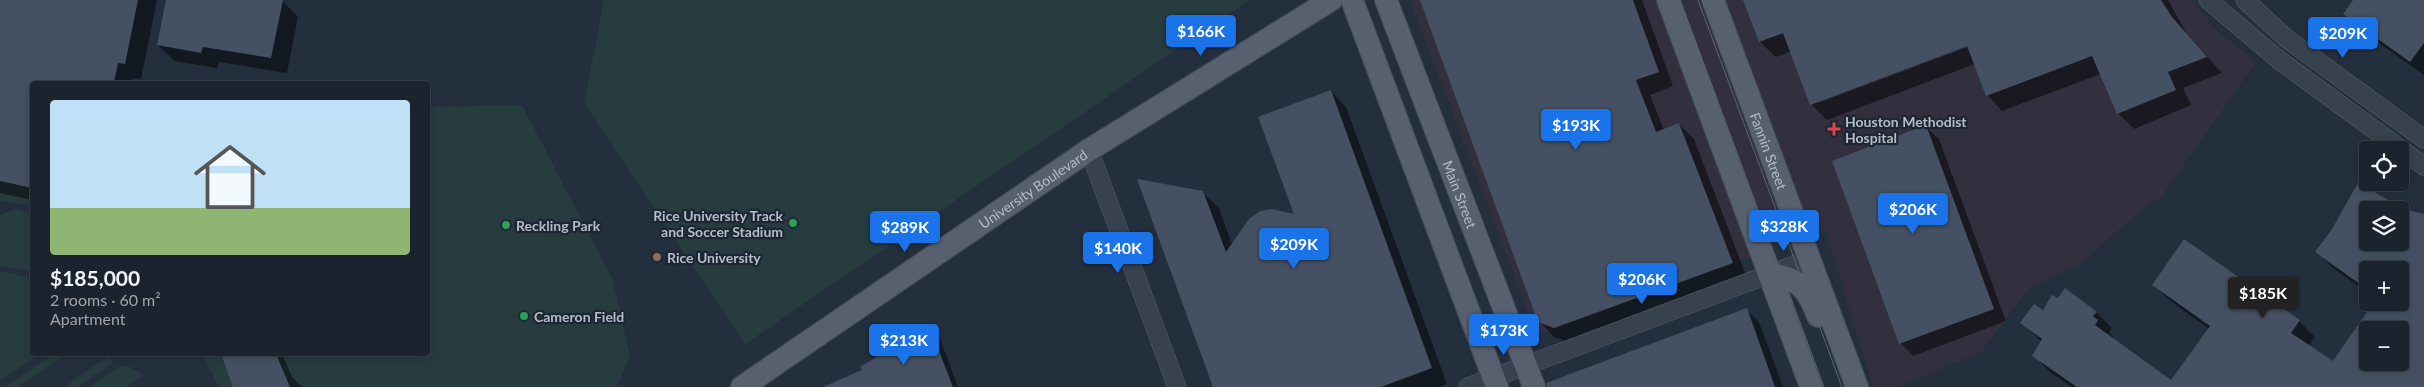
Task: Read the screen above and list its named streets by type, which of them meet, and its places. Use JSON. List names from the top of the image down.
{
  "streets": {
    "main road": ["Fannin Street", "University Boulevard", "Main Street"]
  },
  "places": {
    "health": ["Houston Methodist Hospital"],
    "other": [
      "Rice University Track and Soccer Stadium",
      "Reckling Park",
      "Rice University",
      "Cameron Field"
    ]
  },
  "page": {
    "price": [
      "$166K",
      "$209K",
      "$193K",
      "$206K",
      "$328K",
      "$289K",
      "$209K",
      "$140K",
      "$206K",
      "$185K",
      "$173K",
      "$213K"
    ],
    "list": [
      {
        "name": "$185,000",
        "note": "2 rooms · 60 m² · Apartment"
      }
    ],
    "map_buttons": ["+", "−"]
  }
}
